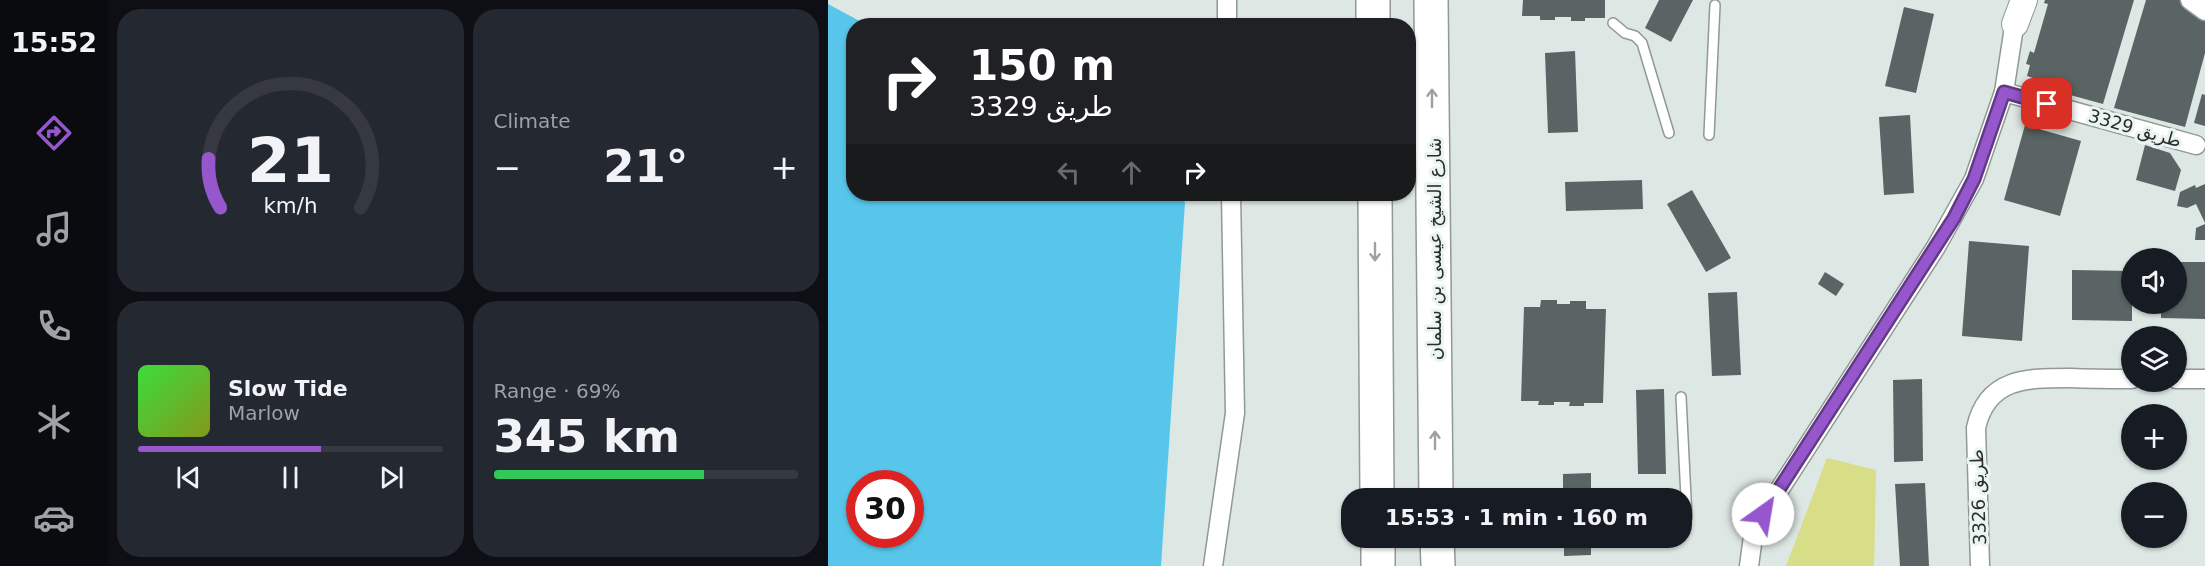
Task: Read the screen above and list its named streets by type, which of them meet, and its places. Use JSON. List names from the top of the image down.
{
  "streets": {
    "highway": ["شارع الشيخ عيسى بن سلمان"],
    "street": ["طريق 3329", "طريق 3326"]
  },
  "page": {
    "tabs": "15:52",
    "tile": [
      "Climate",
      ["Range · 69%", "345 km"]
    ],
    "turn": ["150 m", "طريق 3329"],
    "heat": ["−", "21°", "+"],
    "map_buttons": ["+", "−"],
    "song": ["Slow Tide", "Marlow"],
    "limit": "30",
    "trip": "15:53 · 1 min · 160 m",
    "gauge": ["21", "km/h"]
  }
}
